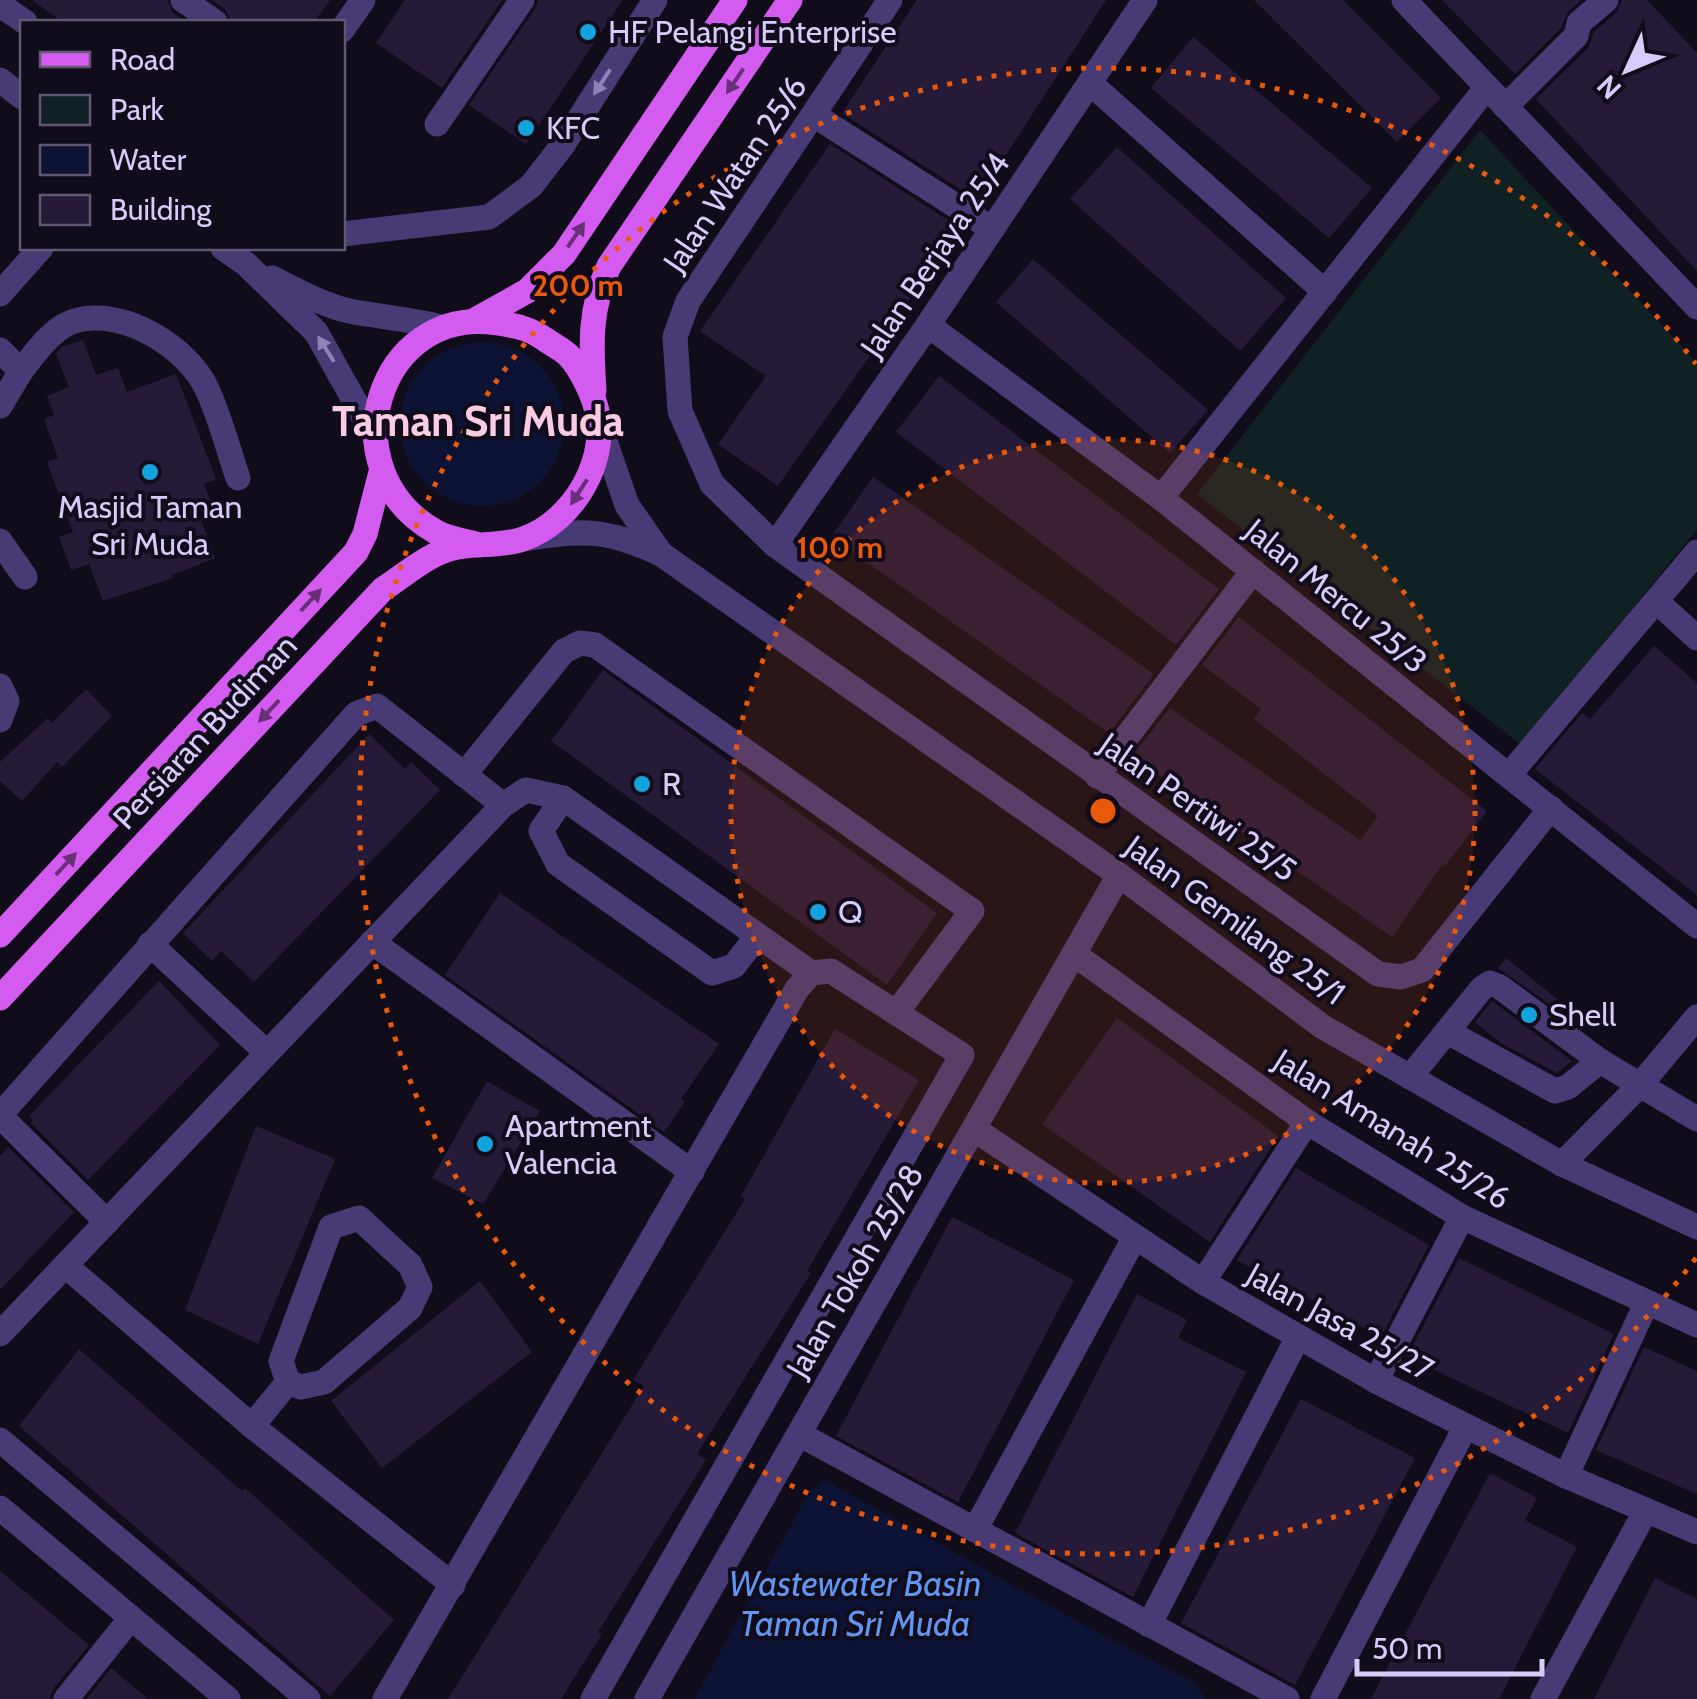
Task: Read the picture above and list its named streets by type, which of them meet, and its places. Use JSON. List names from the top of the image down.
{
  "streets": {
    "main road": ["Persiaran Budiman"],
    "street": [
      "Jalan Watan 25/6",
      "Jalan Berjaya 25/4",
      "Jalan Mercu 25/3",
      "Jalan Pertiwi 25/5",
      "Jalan Gemilang 25/1",
      "Jalan Amanah 25/26",
      "Jalan Tokoh 25/28",
      "Jalan Jasa 25/27"
    ]
  },
  "crossings": [
    ["Jalan Watan 25/6", "Jalan Berjaya 25/4"],
    ["Jalan Watan 25/6", "Jalan Pertiwi 25/5"],
    ["Jalan Berjaya 25/4", "Jalan Mercu 25/3"],
    ["Jalan Berjaya 25/4", "Jalan Pertiwi 25/5"],
    ["Jalan Mercu 25/3", "Jalan Pertiwi 25/5"],
    ["Persiaran Budiman", "Jalan Gemilang 25/1"],
    ["Jalan Gemilang 25/1", "Jalan Tokoh 25/28"],
    ["Jalan Amanah 25/26", "Jalan Tokoh 25/28"],
    ["Jalan Tokoh 25/28", "Jalan Jasa 25/27"]
  ],
  "districts": ["Taman Sri Muda"],
  "water": ["Wastewater Basin Taman Sri Muda"],
  "places": [
    "HF Pelangi Enterprise",
    "KFC",
    "Masjid Taman Sri Muda",
    "R",
    "Q",
    "Shell",
    "Apartment Valencia"
  ],
  "legend": [
    "Road",
    "Park",
    "Water",
    "Building"
  ],
  "scale_bar": "50 m",
  "north": "bottom left",
  "rings": ["200 m", "100 m"]
}
